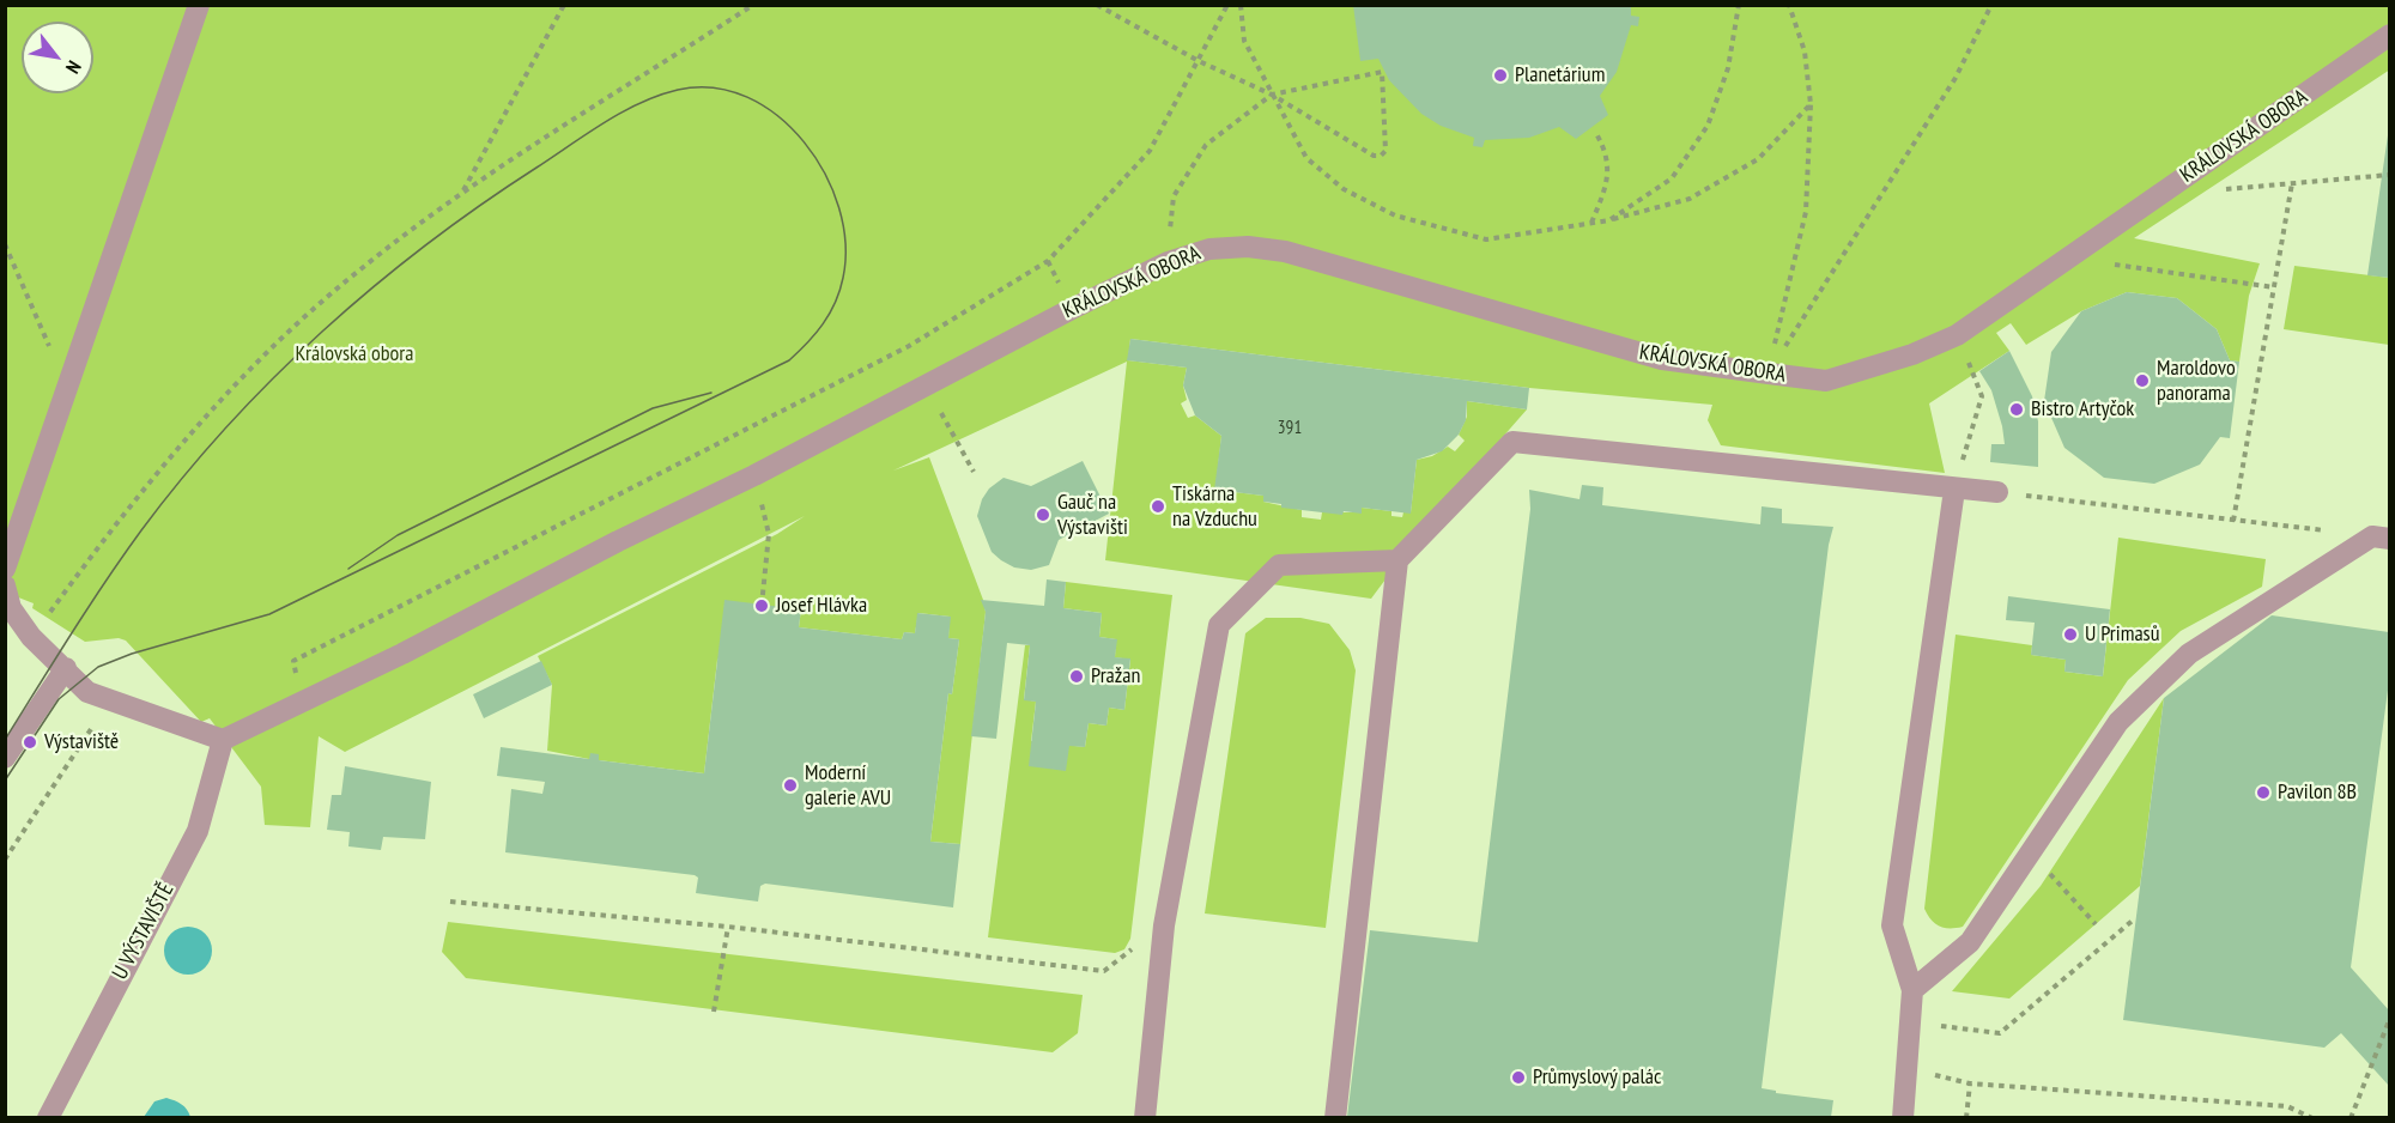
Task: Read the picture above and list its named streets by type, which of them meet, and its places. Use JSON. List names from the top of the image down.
{
  "streets": {
    "street": ["KRÁLOVSKÁ OBORA", "U VÝSTAVIŠTĚ"]
  },
  "crossings": [
    ["KRÁLOVSKÁ OBORA", "U VÝSTAVIŠTĚ"]
  ],
  "parks": ["Královská obora"],
  "places": [
    "Planetárium",
    "Maroldovo panorama",
    "Bistro Artyčok",
    "Tiskárna na Vzduchu",
    "Gauč na Výstavišti",
    "Josef Hlávka",
    "U Primasů",
    "Pražan",
    "Výstaviště",
    "Moderní galerie AVU",
    "Pavilon 8B",
    "Průmyslový palác"
  ],
  "house_numbers": ["391"],
  "north": "bottom right"
}
